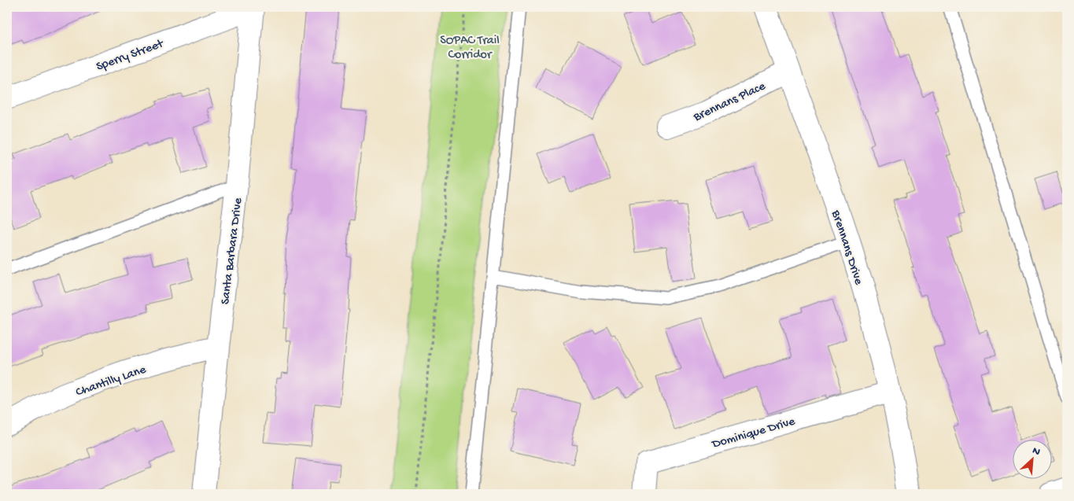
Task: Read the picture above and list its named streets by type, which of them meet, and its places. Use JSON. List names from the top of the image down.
{
  "streets": {
    "street": [
      "Sperry Street",
      "Brennans Place",
      "Brennans Drive",
      "Santa Barbara Drive",
      "Chantilly Lane",
      "Dominique Drive"
    ]
  },
  "crossings": [
    ["Sperry Street", "Santa Barbara Drive"],
    ["Brennans Place", "Brennans Drive"],
    ["Brennans Drive", "Dominique Drive"],
    ["Santa Barbara Drive", "Chantilly Lane"]
  ],
  "parks": ["SOPAC Trail Corridor"],
  "north": "top right"
}
